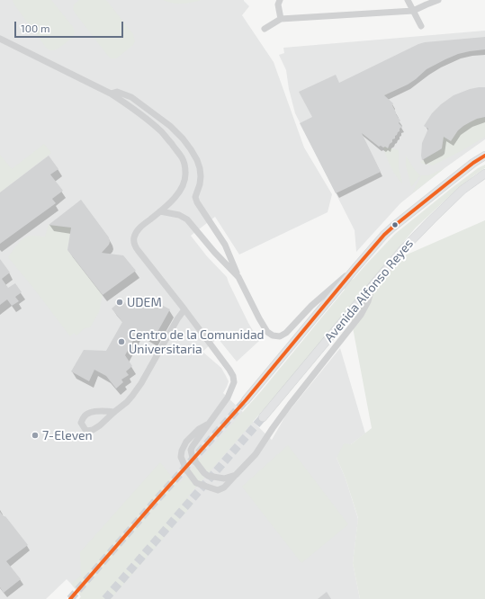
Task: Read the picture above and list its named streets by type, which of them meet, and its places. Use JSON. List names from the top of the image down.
{
  "streets": {
    "main road": ["Avenida Alfonso Reyes"]
  },
  "places": ["UDEM", "Centro de la Comunidad Universitaria", "7-Eleven"],
  "scale_bar": "100 m"
}
